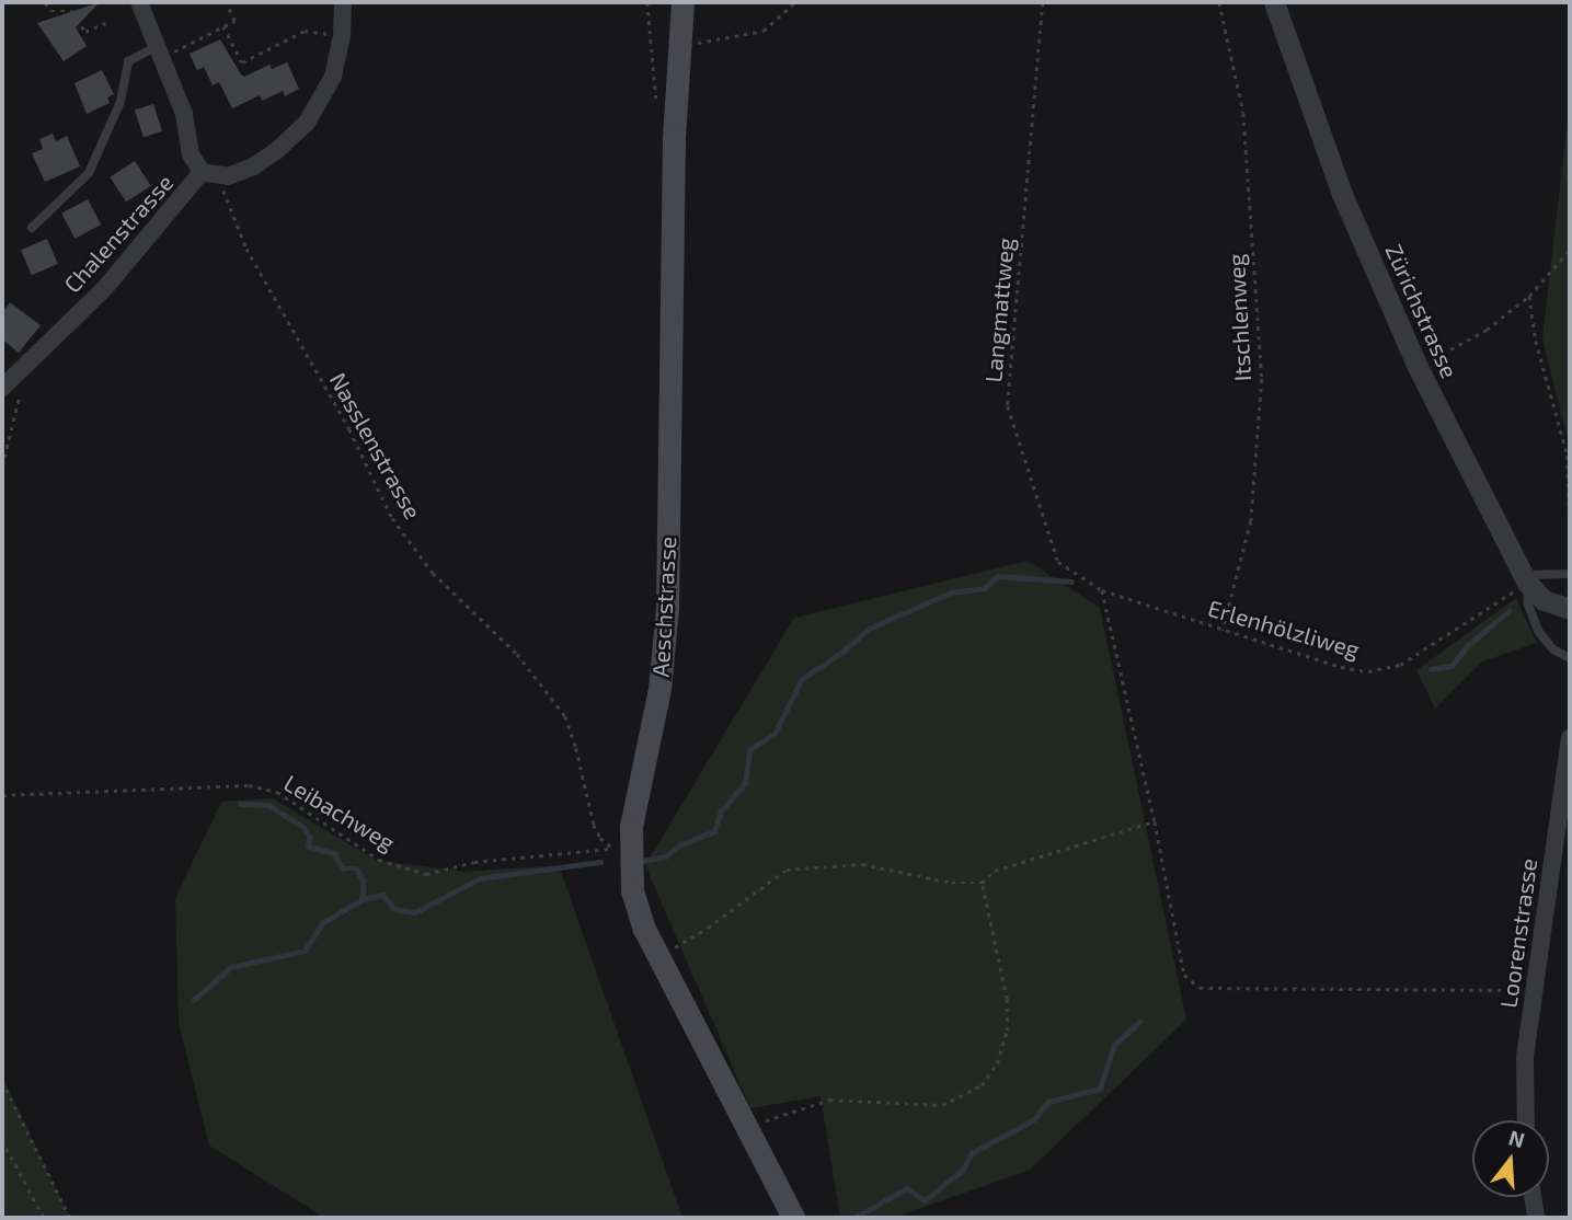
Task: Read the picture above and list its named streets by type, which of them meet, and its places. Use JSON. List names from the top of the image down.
{
  "streets": {
    "main road": ["Aeschstrasse"],
    "street": ["Chalenstrasse", "Zürichstrasse", "Loorenstrasse"],
    "path": [
      "Langmattweg",
      "Itschlenweg",
      "Nasslenstrasse",
      "Erlenhölzliweg",
      "Leibachweg"
    ]
  },
  "crossings": [
    ["Chalenstrasse", "Nasslenstrasse"],
    ["Langmattweg", "Erlenhölzliweg"],
    ["Zürichstrasse", "Erlenhölzliweg"],
    ["Itschlenweg", "Erlenhölzliweg"],
    ["Nasslenstrasse", "Aeschstrasse"],
    ["Nasslenstrasse", "Leibachweg"],
    ["Aeschstrasse", "Leibachweg"]
  ],
  "north": "top"
}
